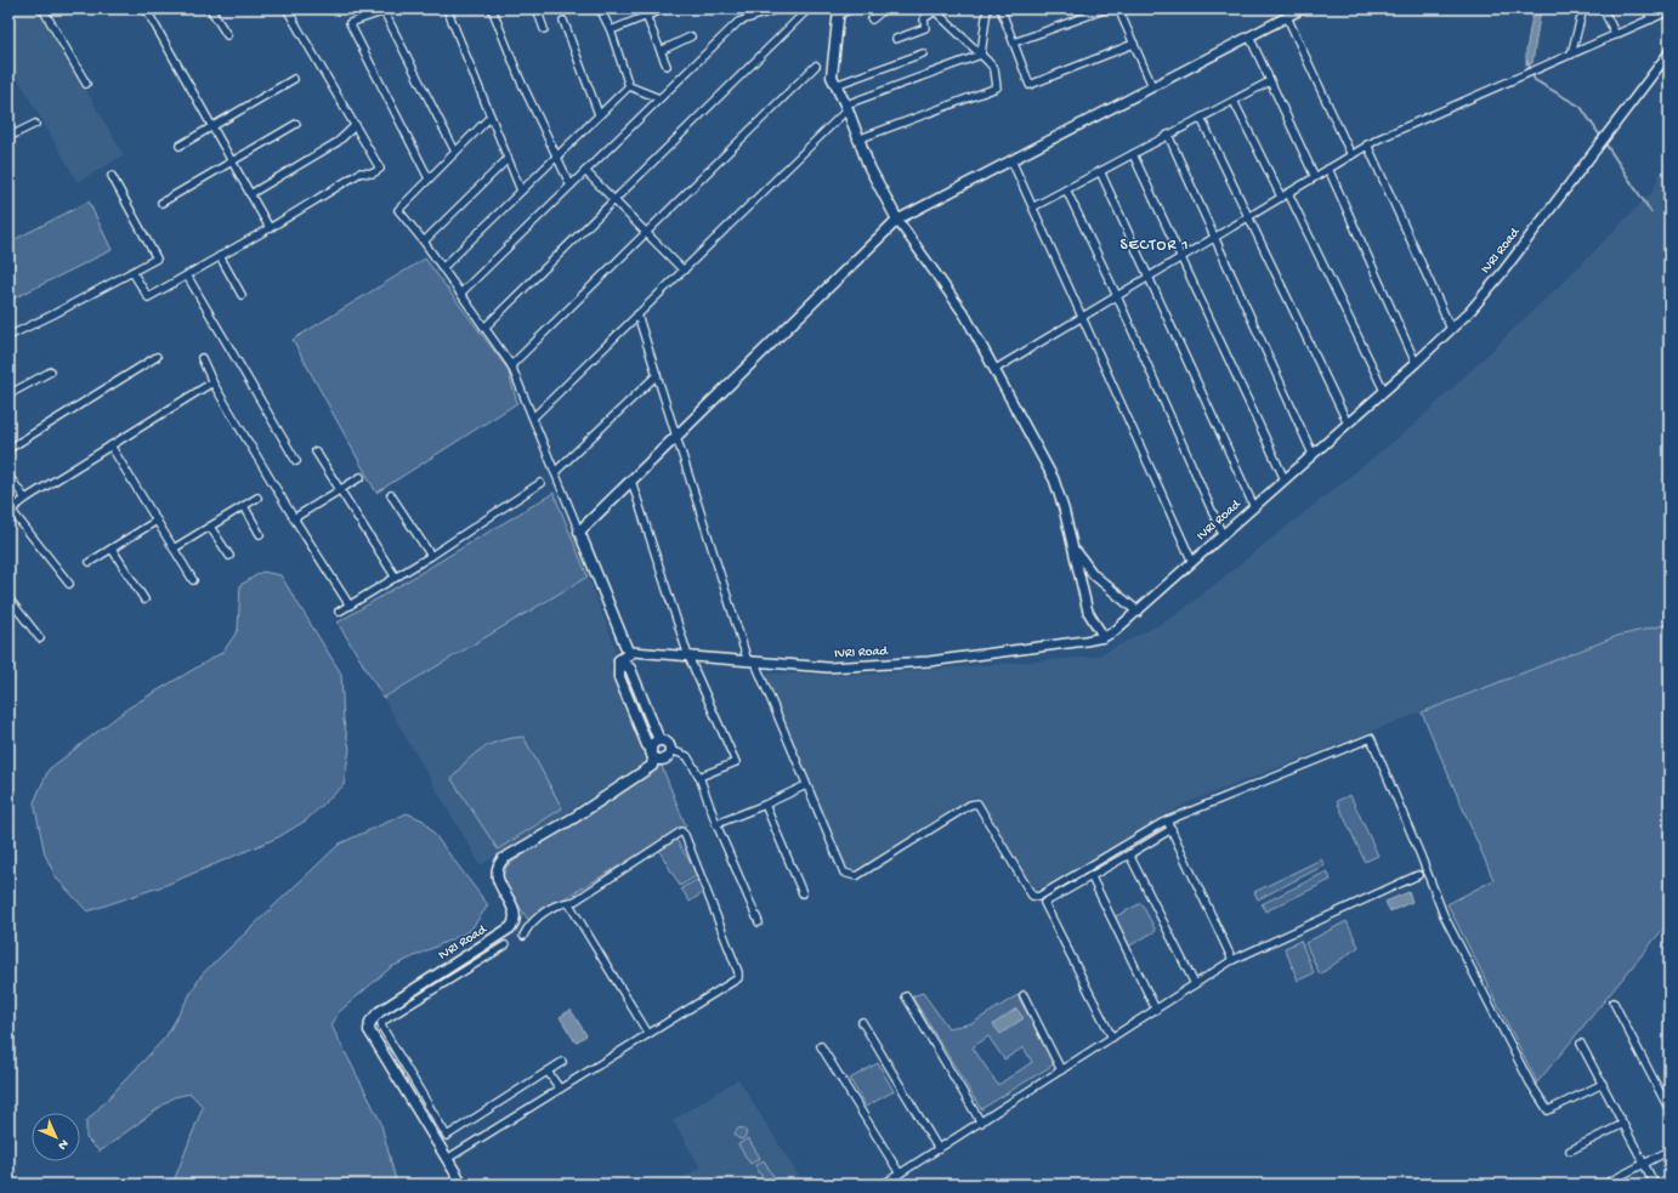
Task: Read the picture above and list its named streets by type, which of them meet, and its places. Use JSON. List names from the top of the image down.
{
  "streets": {
    "main road": ["IVRI Road"]
  },
  "districts": ["SECTOR 1"],
  "north": "bottom right"
}
